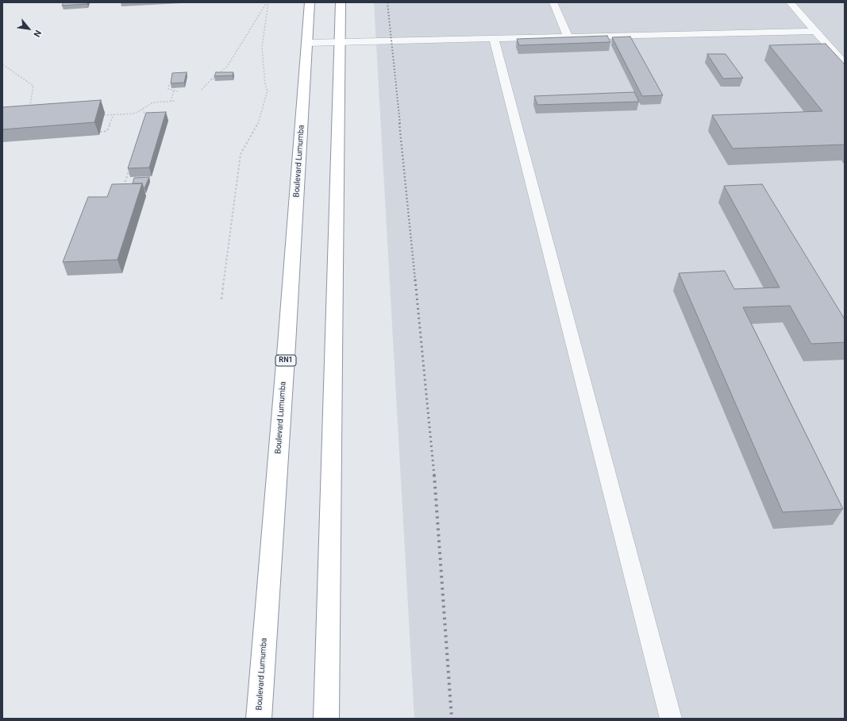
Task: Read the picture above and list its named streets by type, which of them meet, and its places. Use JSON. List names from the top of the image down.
{
  "streets": {
    "highway": ["Boulevard Lumumba", "RN1"]
  },
  "north": "bottom right"
}
